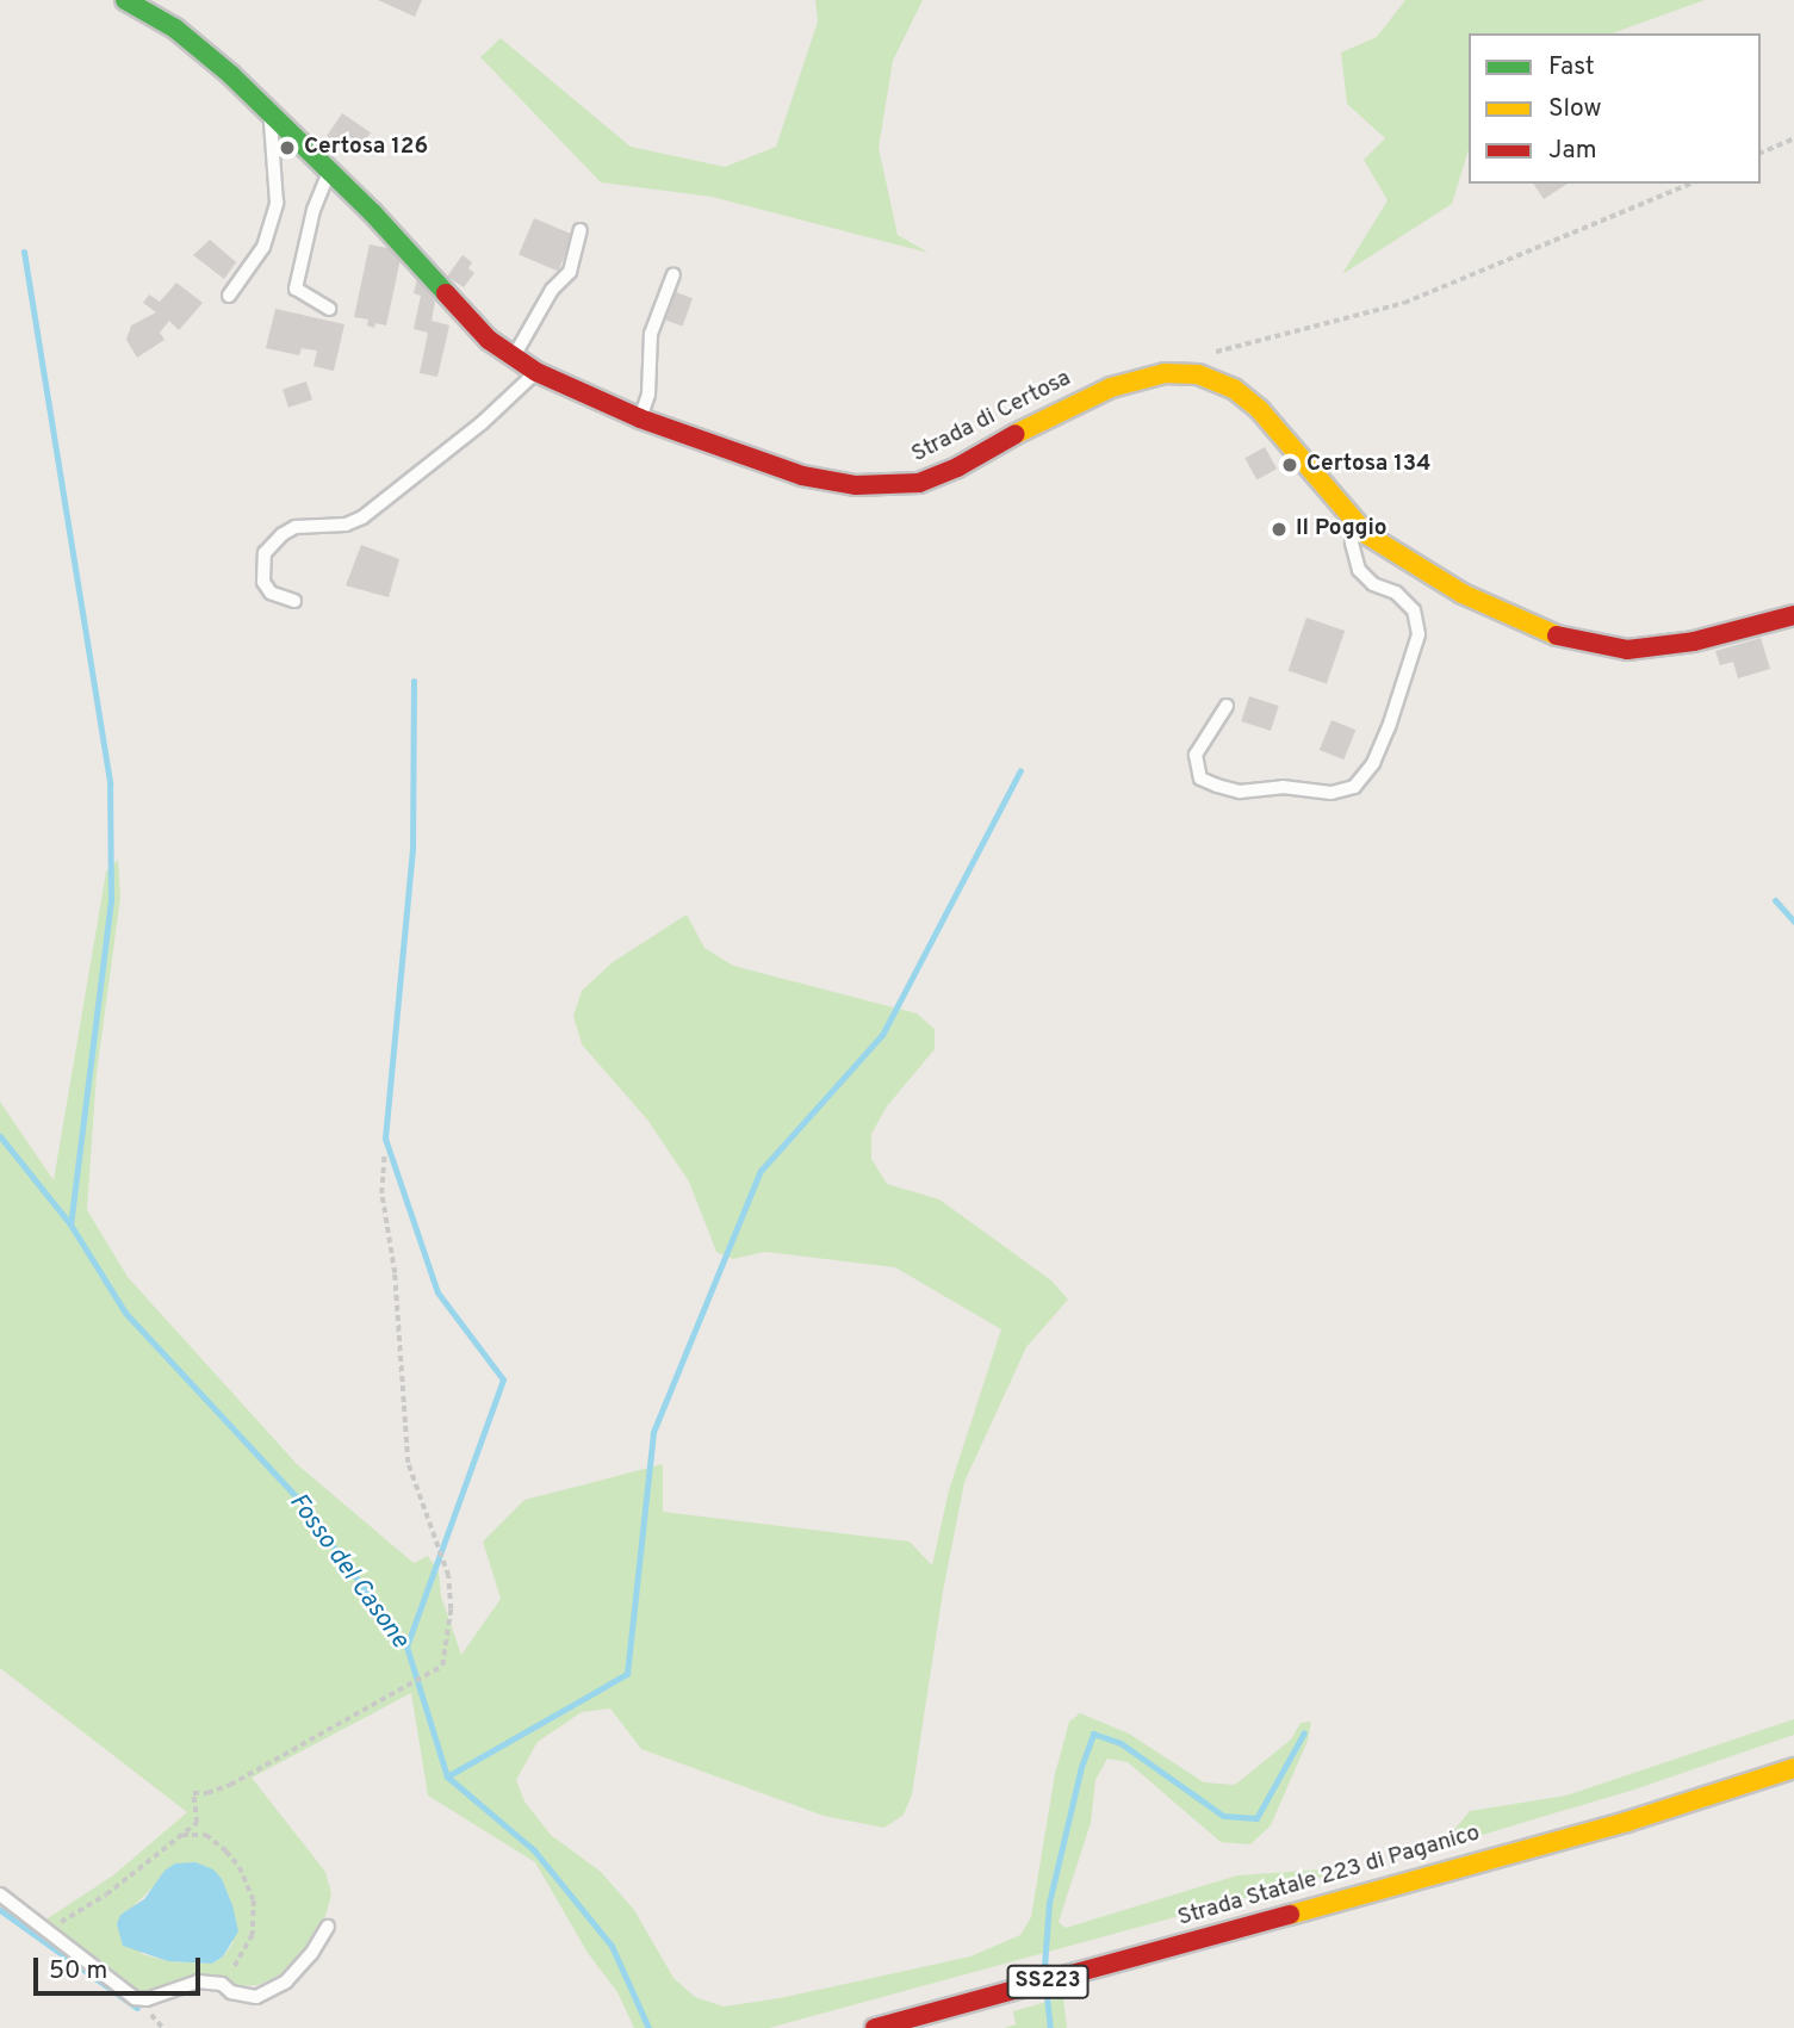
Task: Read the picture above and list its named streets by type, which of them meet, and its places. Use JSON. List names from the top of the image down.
{
  "streets": {
    "main road": ["Strada di Certosa", "Strada Statale 223 di Paganico", "SS223"]
  },
  "water": ["Fosso del Casone"],
  "places": ["Certosa 126", "Certosa 134", "Il Poggio"],
  "legend": ["Fast", "Slow", "Jam"],
  "scale_bar": "50 m"
}
